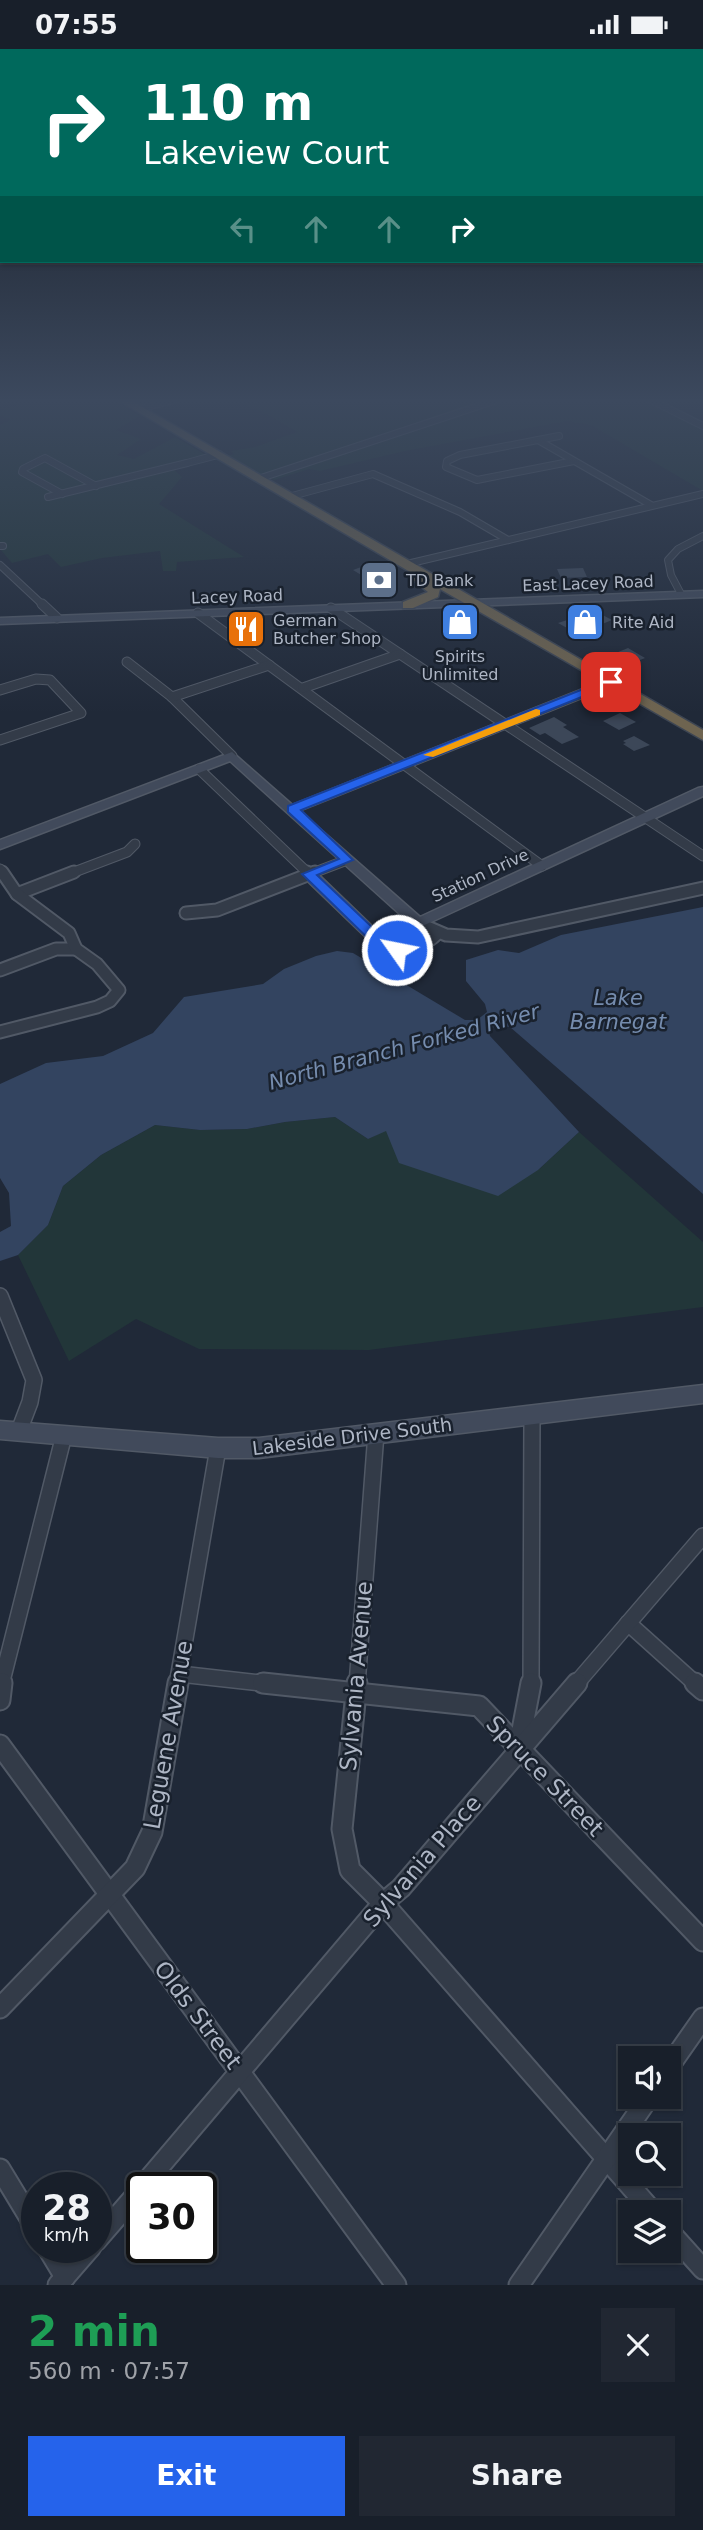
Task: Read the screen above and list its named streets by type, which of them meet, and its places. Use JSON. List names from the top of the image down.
{
  "streets": {
    "street": [
      "East Lacey Road",
      "Lacey Road",
      "Station Drive",
      "Lakeside Drive South",
      "Sylvania Avenue",
      "Leguene Avenue",
      "Spruce Street",
      "Sylvania Place",
      "Olds Street"
    ]
  },
  "crossings": [
    ["East Lacey Road", "Lacey Road"],
    ["Lakeside Drive South", "Sylvania Avenue"],
    ["Lakeside Drive South", "Leguene Avenue"],
    ["Sylvania Avenue", "Spruce Street"],
    ["Sylvania Avenue", "Sylvania Place"],
    ["Leguene Avenue", "Spruce Street"],
    ["Leguene Avenue", "Olds Street"],
    ["Spruce Street", "Sylvania Place"],
    ["Sylvania Place", "Olds Street"]
  ],
  "water": ["Lake Barnegat", "North Branch Forked River"],
  "places": {
    "bank": ["TD Bank"],
    "shop": ["Spirits Unlimited", "Rite Aid"],
    "restaurant": ["German Butcher Shop"]
  },
  "page": {
    "status": "07:55",
    "turn": ["110 m", "Lakeview Court"],
    "speed": "28 km/h",
    "limit": "30",
    "heading": ["2 min", "560 m · 07:57"],
    "buttons": ["Exit", "Share"]
  }
}
